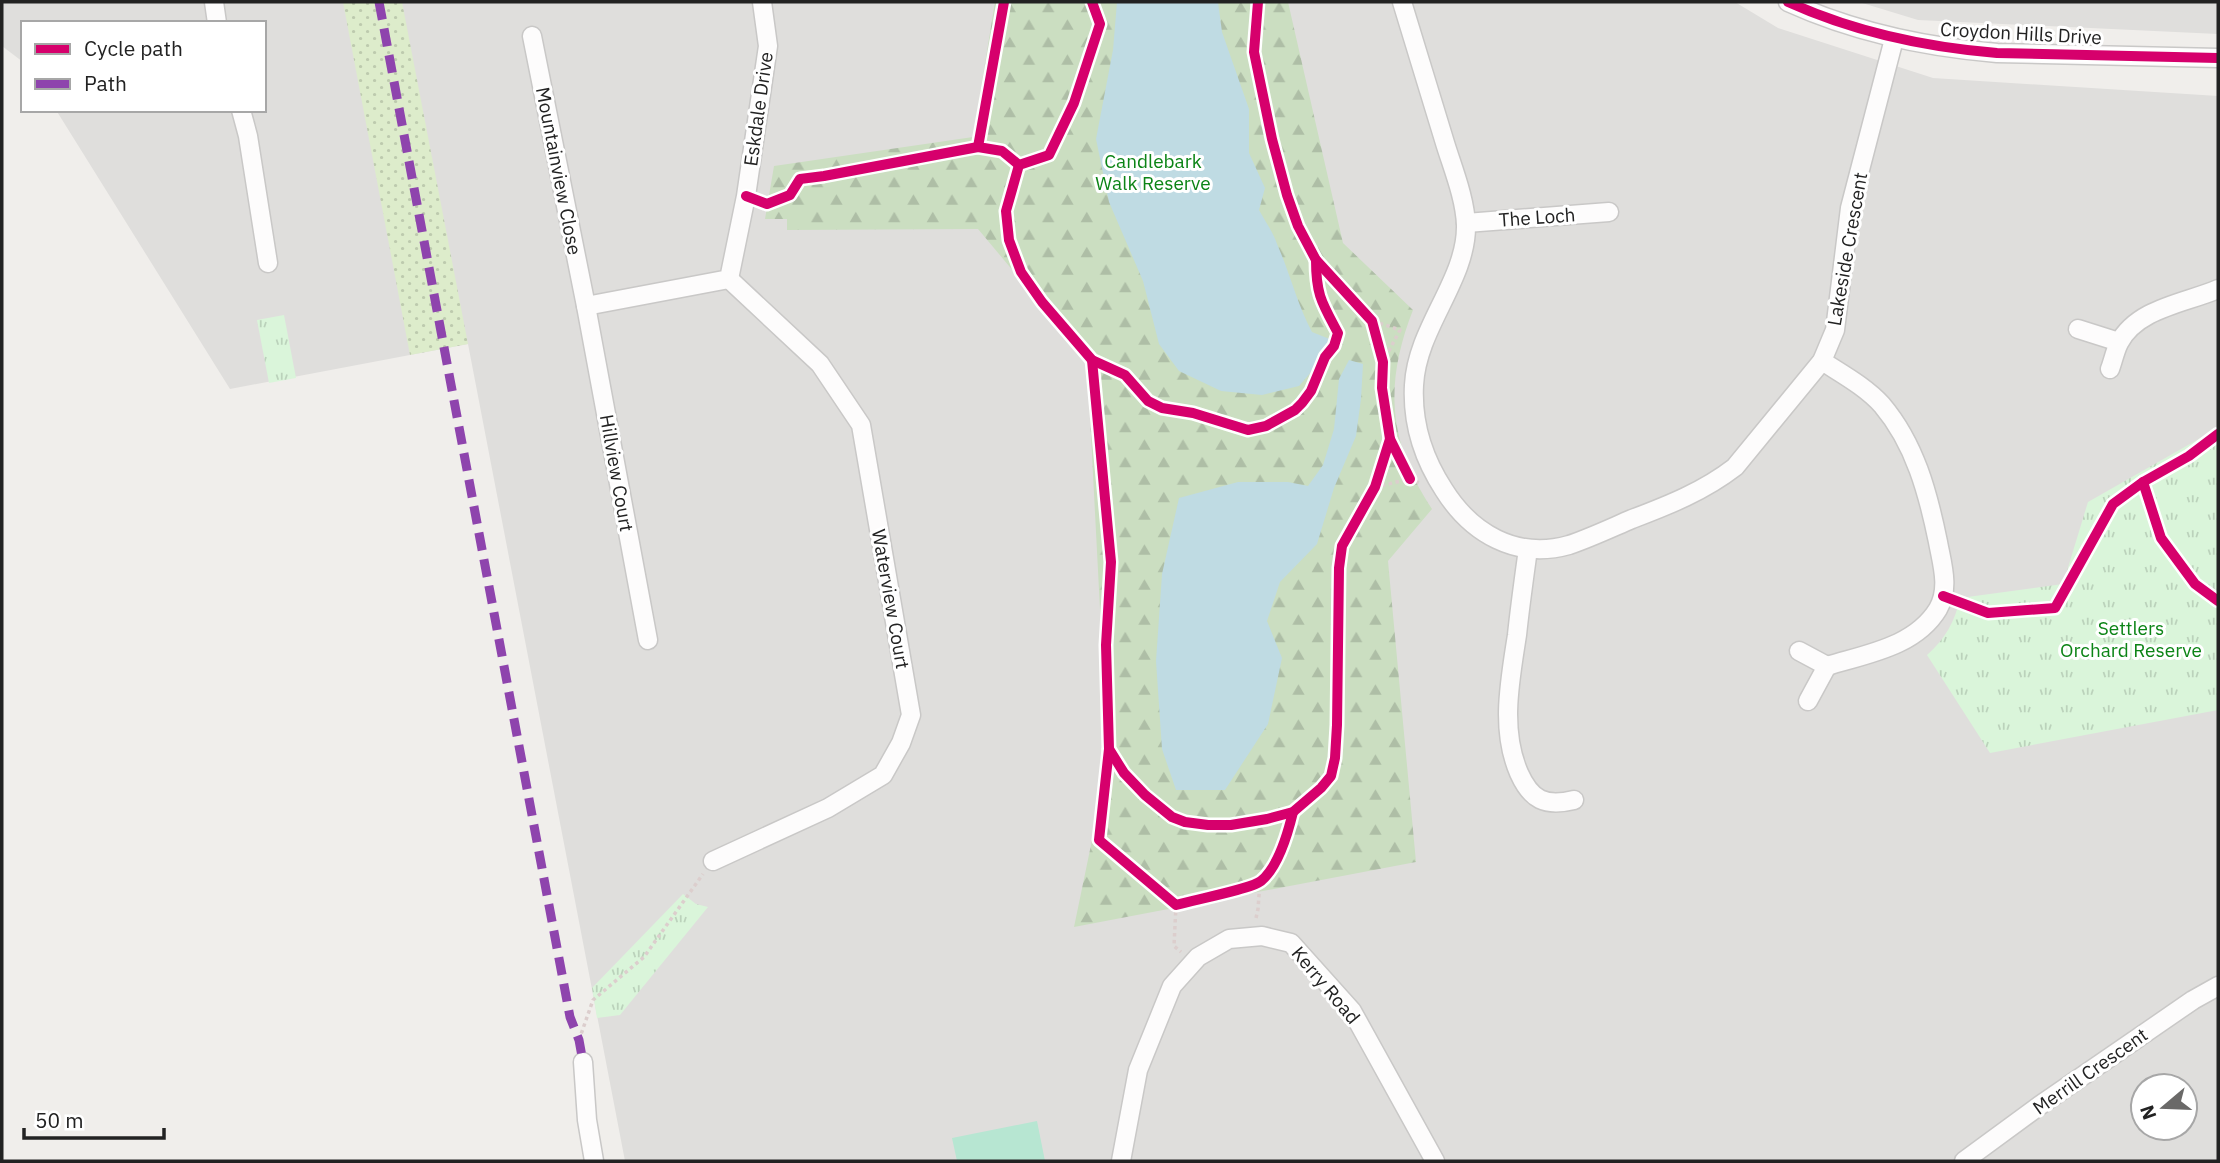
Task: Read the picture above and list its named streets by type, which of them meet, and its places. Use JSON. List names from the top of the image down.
{
  "streets": {
    "street": [
      "Croydon Hills Drive",
      "Eskdale Drive",
      "Mountainview Close",
      "The Loch",
      "Lakeside Crescent",
      "Hillview Court",
      "Waterview Court",
      "Kerry Road",
      "Merrill Crescent"
    ]
  },
  "crossings": [
    ["Croydon Hills Drive", "Lakeside Crescent"],
    ["Eskdale Drive", "Waterview Court"],
    ["Mountainview Close", "Hillview Court"],
    ["The Loch", "Lakeside Crescent"]
  ],
  "parks": ["Candlebark Walk Reserve", "Settlers Orchard Reserve"],
  "legend": ["Cycle path", "Path"],
  "scale_bar": "50 m",
  "north": "left"
}
